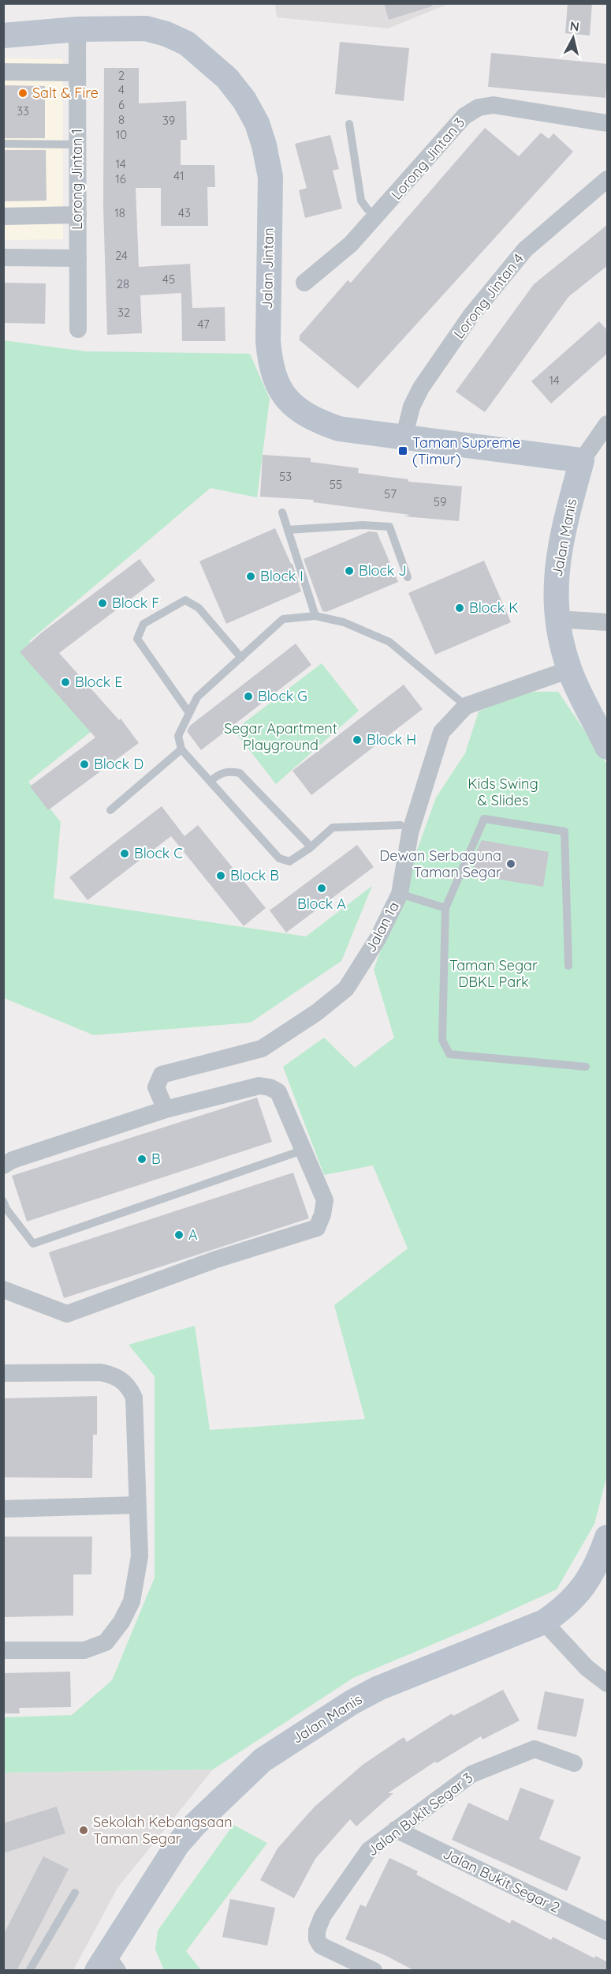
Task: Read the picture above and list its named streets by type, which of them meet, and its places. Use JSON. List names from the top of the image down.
{
  "streets": {
    "street": [
      "Lorong Jintan 3",
      "Lorong Jintan 1",
      "Jalan Jintan",
      "Lorong Jintan 4",
      "Jalan Manis",
      "Jalan 1a",
      "Jalan Bukit Segar 3",
      "Jalan Bukit Segar 2"
    ]
  },
  "crossings": [
    ["Lorong Jintan 1", "Jalan Jintan"],
    ["Jalan Jintan", "Lorong Jintan 4"],
    ["Jalan Jintan", "Jalan Manis"],
    ["Jalan Manis", "Jalan 1a"],
    ["Jalan Bukit Segar 3", "Jalan Bukit Segar 2"]
  ],
  "parks": ["Segar Apartment Playground", "Kids Swing & Slides", "Taman Segar DBKL Park"],
  "places": {
    "other": [
      "Salt & Fire",
      "Block J",
      "Block I",
      "Block F",
      "Block K",
      "Block E",
      "Block G",
      "Block H",
      "Block D",
      "Block C",
      "Dewan Serbaguna Taman Segar",
      "Block B",
      "Block A",
      "B",
      "A",
      "Sekolah Kebangsaan Taman Segar"
    ],
    "transit": ["Taman Supreme (Timur)"]
  },
  "house_numbers": [
    "2",
    "4",
    "6",
    "33",
    "8",
    "39",
    "10",
    "14",
    "41",
    "16",
    "18",
    "43",
    "24",
    "45",
    "28",
    "32",
    "47",
    "14",
    "53",
    "55",
    "57",
    "59"
  ],
  "north": "top"
}
